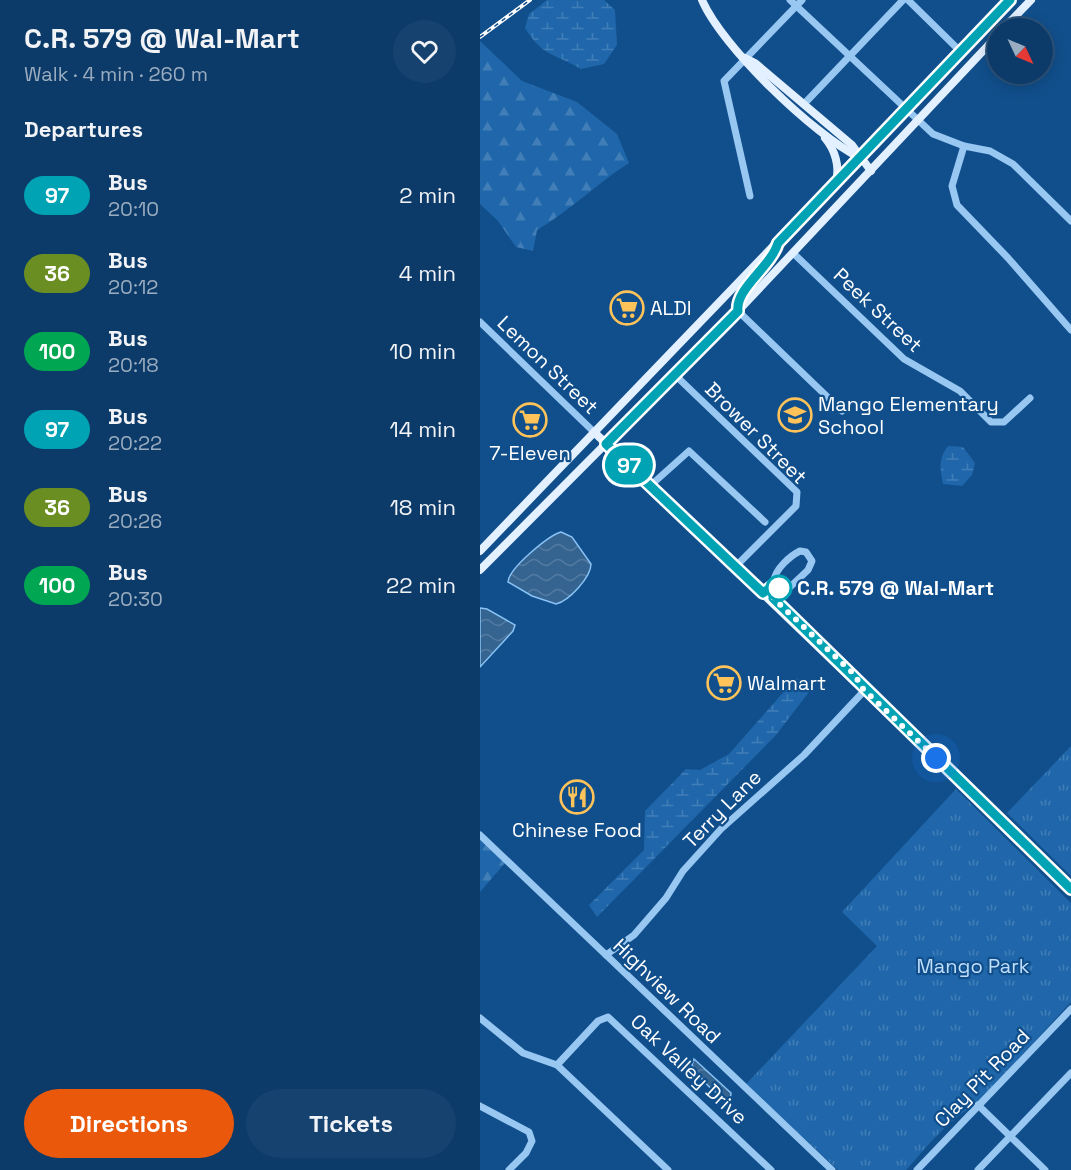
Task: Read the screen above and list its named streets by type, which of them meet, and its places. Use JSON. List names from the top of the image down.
{
  "streets": {
    "street": [
      "Peek Street",
      "Lemon Street",
      "Brower Street",
      "Terry Lane",
      "Highview Road",
      "Oak Valley Drive",
      "Clay Pit Road"
    ]
  },
  "crossings": [
    ["Terry Lane", "Highview Road"]
  ],
  "parks": ["Mango Park"],
  "places": {
    "supermarket": ["ALDI", "7-Eleven", "Walmart"],
    "school or university": ["Mango Elementary School"],
    "other": ["C.R. 579 @ Wal-Mart"],
    "restaurant": ["Chinese Food"]
  },
  "lines": ["bus line 97"],
  "north": "bottom right",
  "page": {
    "heading": [
      ["C.R. 579 @ Wal-Mart", "Walk · 4 min · 260 m"],
      "Departures"
    ],
    "on_map": "97",
    "list": [
      {
        "mark": "97",
        "name": "Bus",
        "note": "20:10",
        "value": "2 min"
      },
      {
        "mark": "36",
        "name": "Bus",
        "note": "20:12",
        "value": "4 min"
      },
      {
        "mark": "100",
        "name": "Bus",
        "note": "20:18",
        "value": "10 min"
      },
      {
        "mark": "97",
        "name": "Bus",
        "note": "20:22",
        "value": "14 min"
      },
      {
        "mark": "36",
        "name": "Bus",
        "note": "20:26",
        "value": "18 min"
      },
      {
        "mark": "100",
        "name": "Bus",
        "note": "20:30",
        "value": "22 min"
      }
    ],
    "buttons": ["Directions", "Tickets"]
  }
}
